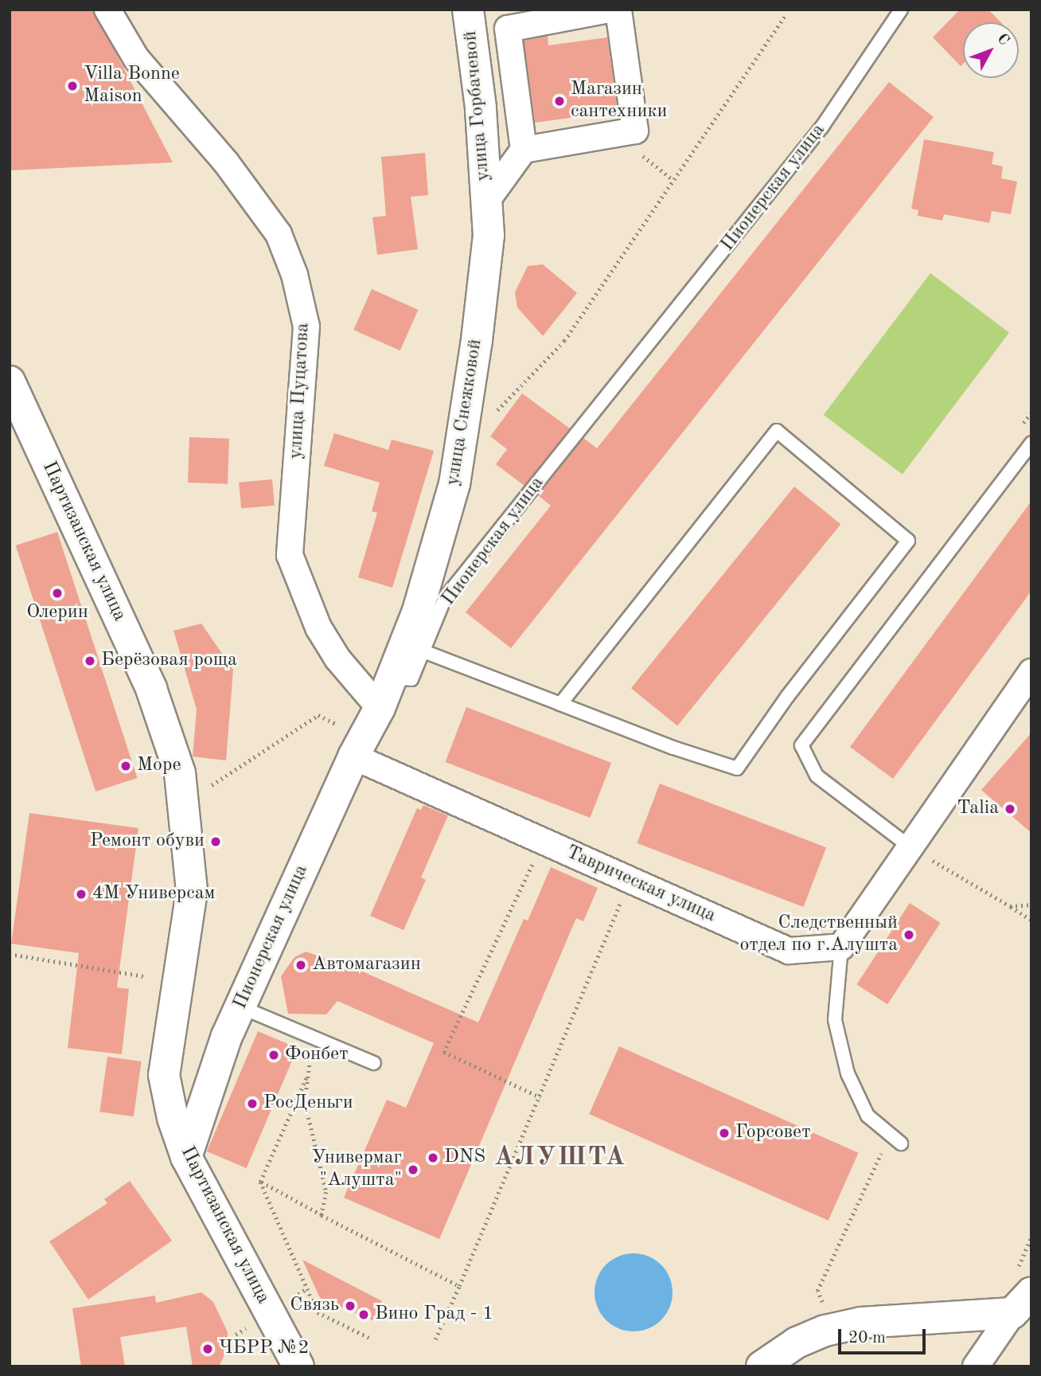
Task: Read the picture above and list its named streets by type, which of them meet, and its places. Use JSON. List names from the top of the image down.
{
  "streets": {
    "main road": [
      "улица Горбачевой",
      "Пионерская улица",
      "улица Снежковой",
      "Партизанская улица"
    ],
    "street": ["улица Пуцатова", "Таврическая улица"]
  },
  "crossings": [
    ["улица Горбачевой", "улица Снежковой"],
    ["Пионерская улица", "улица Пуцатова"],
    ["Пионерская улица", "улица Снежковой"],
    ["Пионерская улица", "Партизанская улица"],
    ["Пионерская улица", "Таврическая улица"]
  ],
  "districts": ["АЛУШТА"],
  "places": [
    "Villa Bonne Maison",
    "Магазин сантехники",
    "Олерин",
    "Берёзовая роща",
    "Море",
    "Talia",
    "Ремонт обуви",
    "4М Универсам",
    "Следственный отдел по г.Алушта",
    "Автомагазин",
    "Фонбет",
    "РосДеньги",
    "Горсовет",
    "DNS",
    "Универмаг \"Алушта\"",
    "Связь",
    "Вино Град - 1",
    "ЧБРР №2"
  ],
  "scale_bar": "20 m",
  "north": "top right"
}
